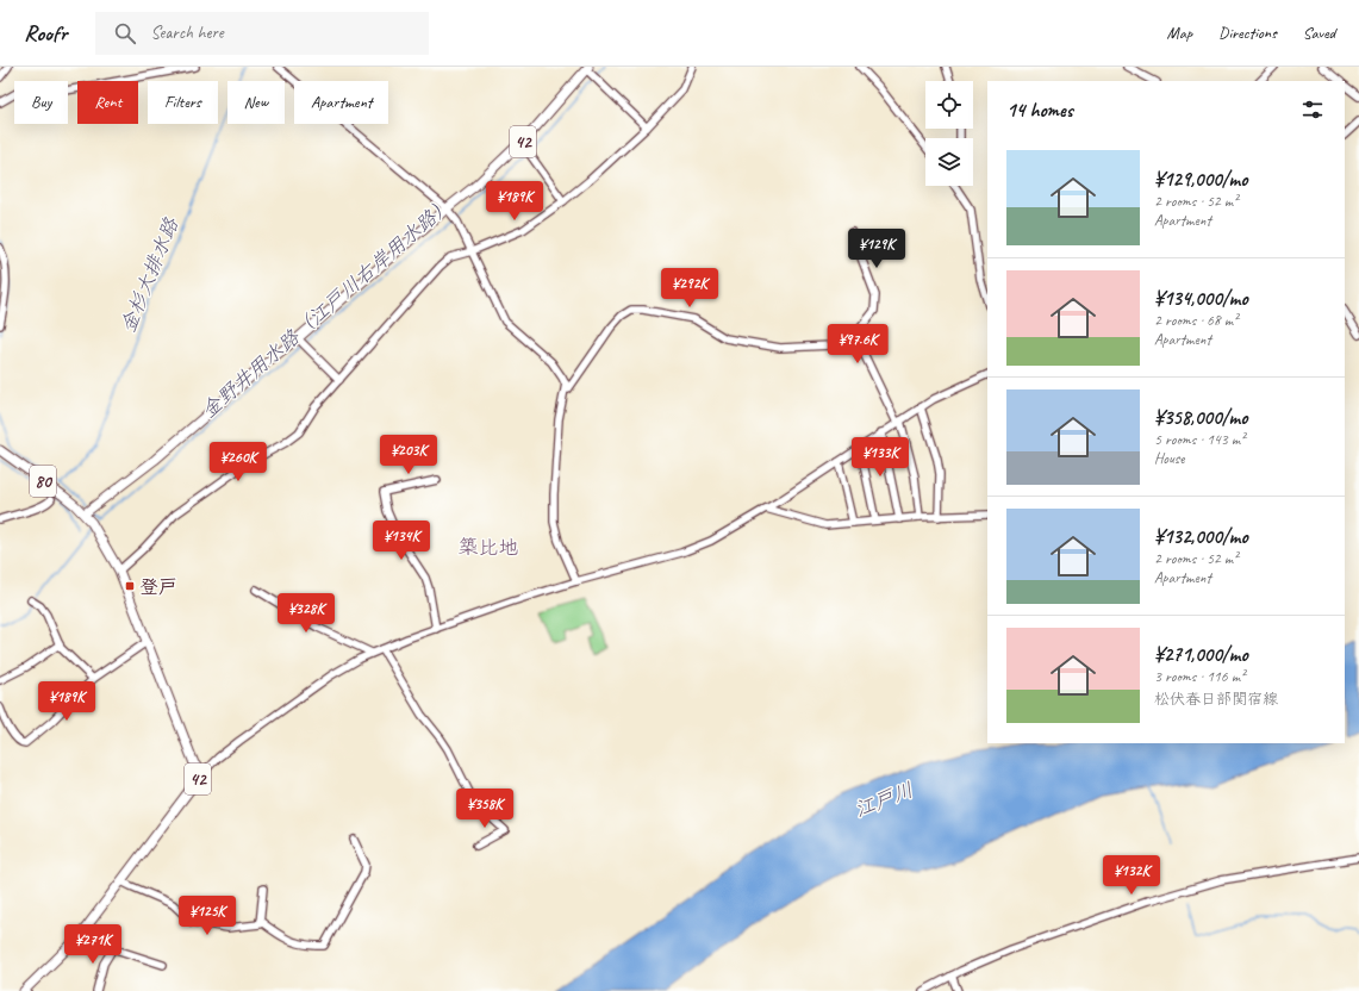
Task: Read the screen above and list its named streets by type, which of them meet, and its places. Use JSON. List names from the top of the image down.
{
  "streets": {
    "main road": ["42", "80"]
  },
  "crossings": [
    ["42", "80"]
  ],
  "districts": ["築比地"],
  "water": ["金杉大排水路", "金野井用水路（江戸川右岸用水路）", "江戸川"],
  "places": {
    "transit": ["登戸"]
  },
  "page": {
    "header": "Roofr",
    "search": "Search here",
    "nav": ["Map", "Directions", "Saved"],
    "chip": [
      "Buy",
      "Rent",
      "Filters",
      "New",
      "Apartment"
    ],
    "heading": "14 homes",
    "list": [
      {
        "name": "¥129,000/mo",
        "note": "2 rooms · 52 m² · Apartment"
      },
      {
        "name": "¥134,000/mo",
        "note": "2 rooms · 68 m² · Apartment"
      },
      {
        "name": "¥358,000/mo",
        "note": "5 rooms · 143 m² · House"
      },
      {
        "name": "¥132,000/mo",
        "note": "2 rooms · 52 m² · Apartment"
      },
      {
        "name": "¥271,000/mo",
        "note": "3 rooms · 116 m² · 松伏春日部関宿線"
      }
    ],
    "price": [
      "¥189K",
      "¥129K",
      "¥292K",
      "¥97.6K",
      "¥203K",
      "¥133K",
      "¥260K",
      "¥134K",
      "¥328K",
      "¥189K",
      "¥358K",
      "¥132K",
      "¥125K",
      "¥271K"
    ]
  }
}
